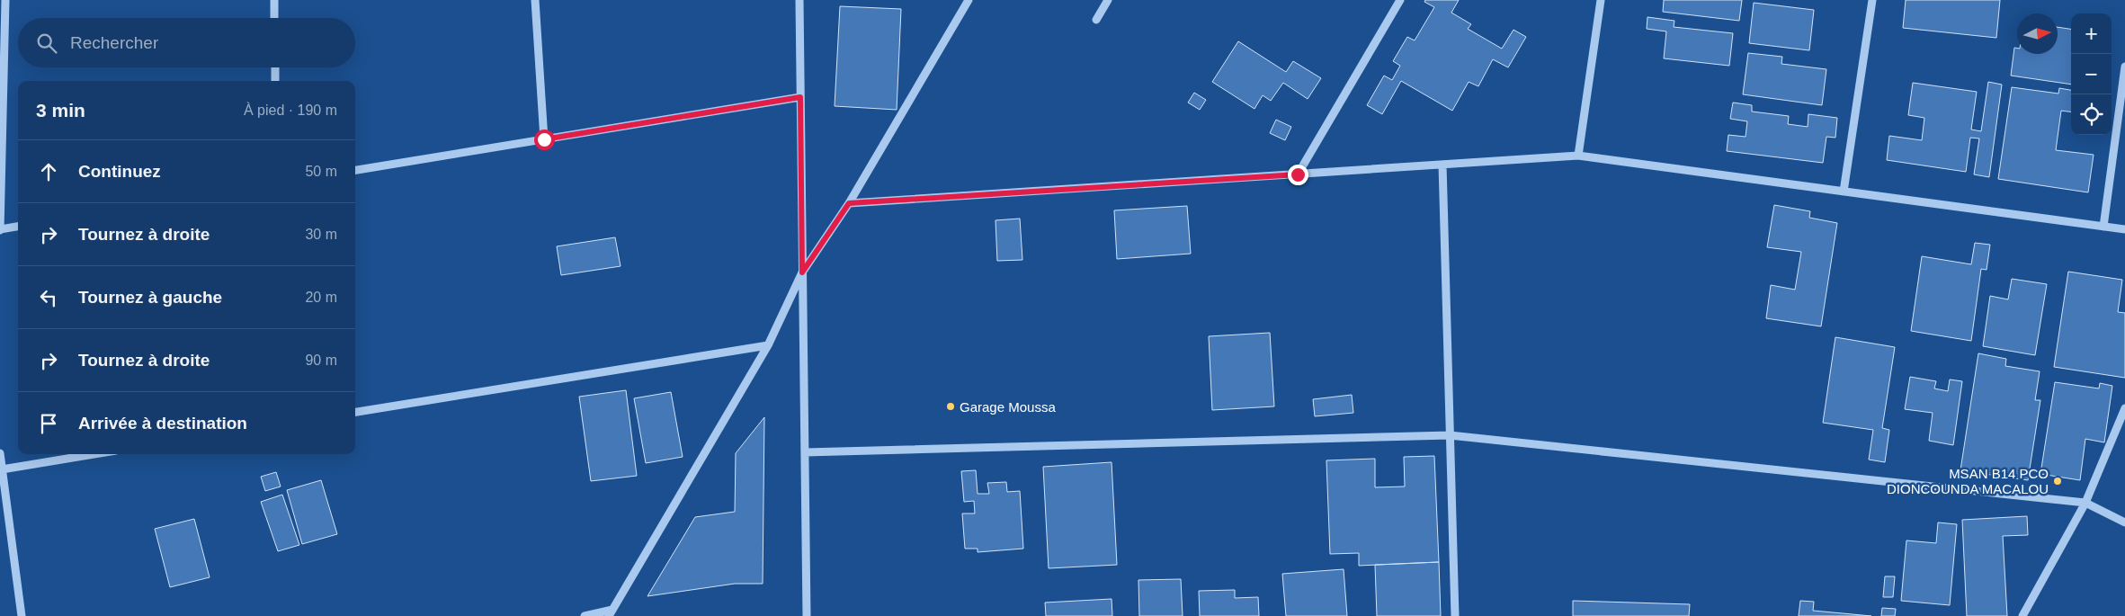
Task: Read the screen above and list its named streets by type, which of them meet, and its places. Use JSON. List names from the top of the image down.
{
  "places": ["Garage Moussa", "MSAN B14 PCO DIONCOUNDA MACALOU"],
  "north": "right",
  "page": {
    "map_buttons": ["+", "−"],
    "search": "Rechercher",
    "heading": ["3 min", "À pied · 190 m"],
    "list": [
      ["Continuez", "50 m"],
      ["Tournez à droite", "30 m"],
      ["Tournez à gauche", "20 m"],
      ["Tournez à droite", "90 m"],
      "Arrivée à destination"
    ]
  }
}
